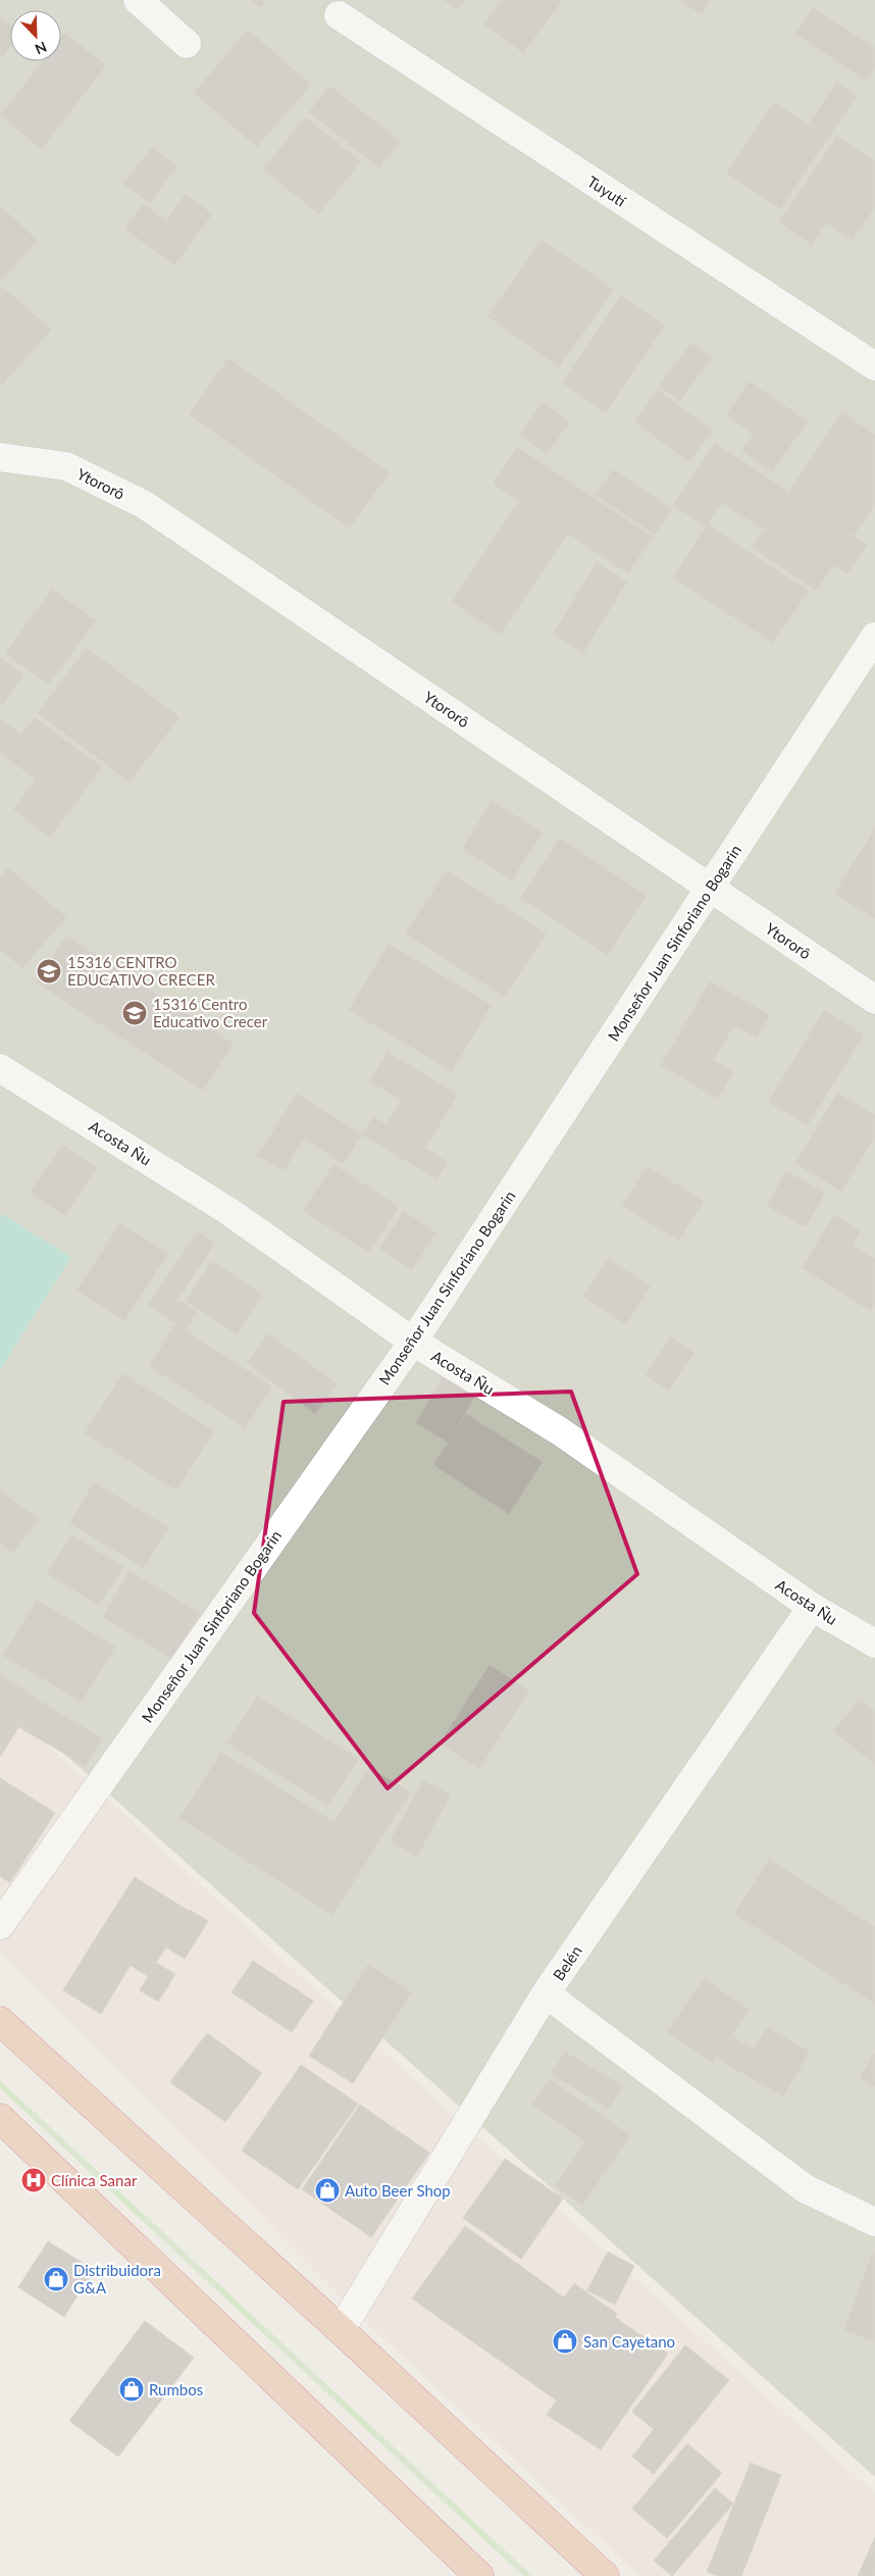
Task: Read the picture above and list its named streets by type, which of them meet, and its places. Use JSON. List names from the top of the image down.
{
  "streets": {
    "street": [
      "Tuyutí",
      "Ytororô",
      "Monseñor Juan Sinforiano Bogarin",
      "Acosta Ñu",
      "Belén"
    ]
  },
  "crossings": [
    ["Ytororô", "Monseñor Juan Sinforiano Bogarin"],
    ["Monseñor Juan Sinforiano Bogarin", "Acosta Ñu"],
    ["Acosta Ñu", "Belén"]
  ],
  "places": {
    "school or university": ["15316 CENTRO EDUCATIVO CRECER", "15316 Centro Educativo Crecer"],
    "hospital": ["Clínica Sanar"],
    "shop": [
      "Auto Beer Shop",
      "Distribuidora G&A",
      "San Cayetano",
      "Rumbos"
    ]
  },
  "north": "bottom right"
}
